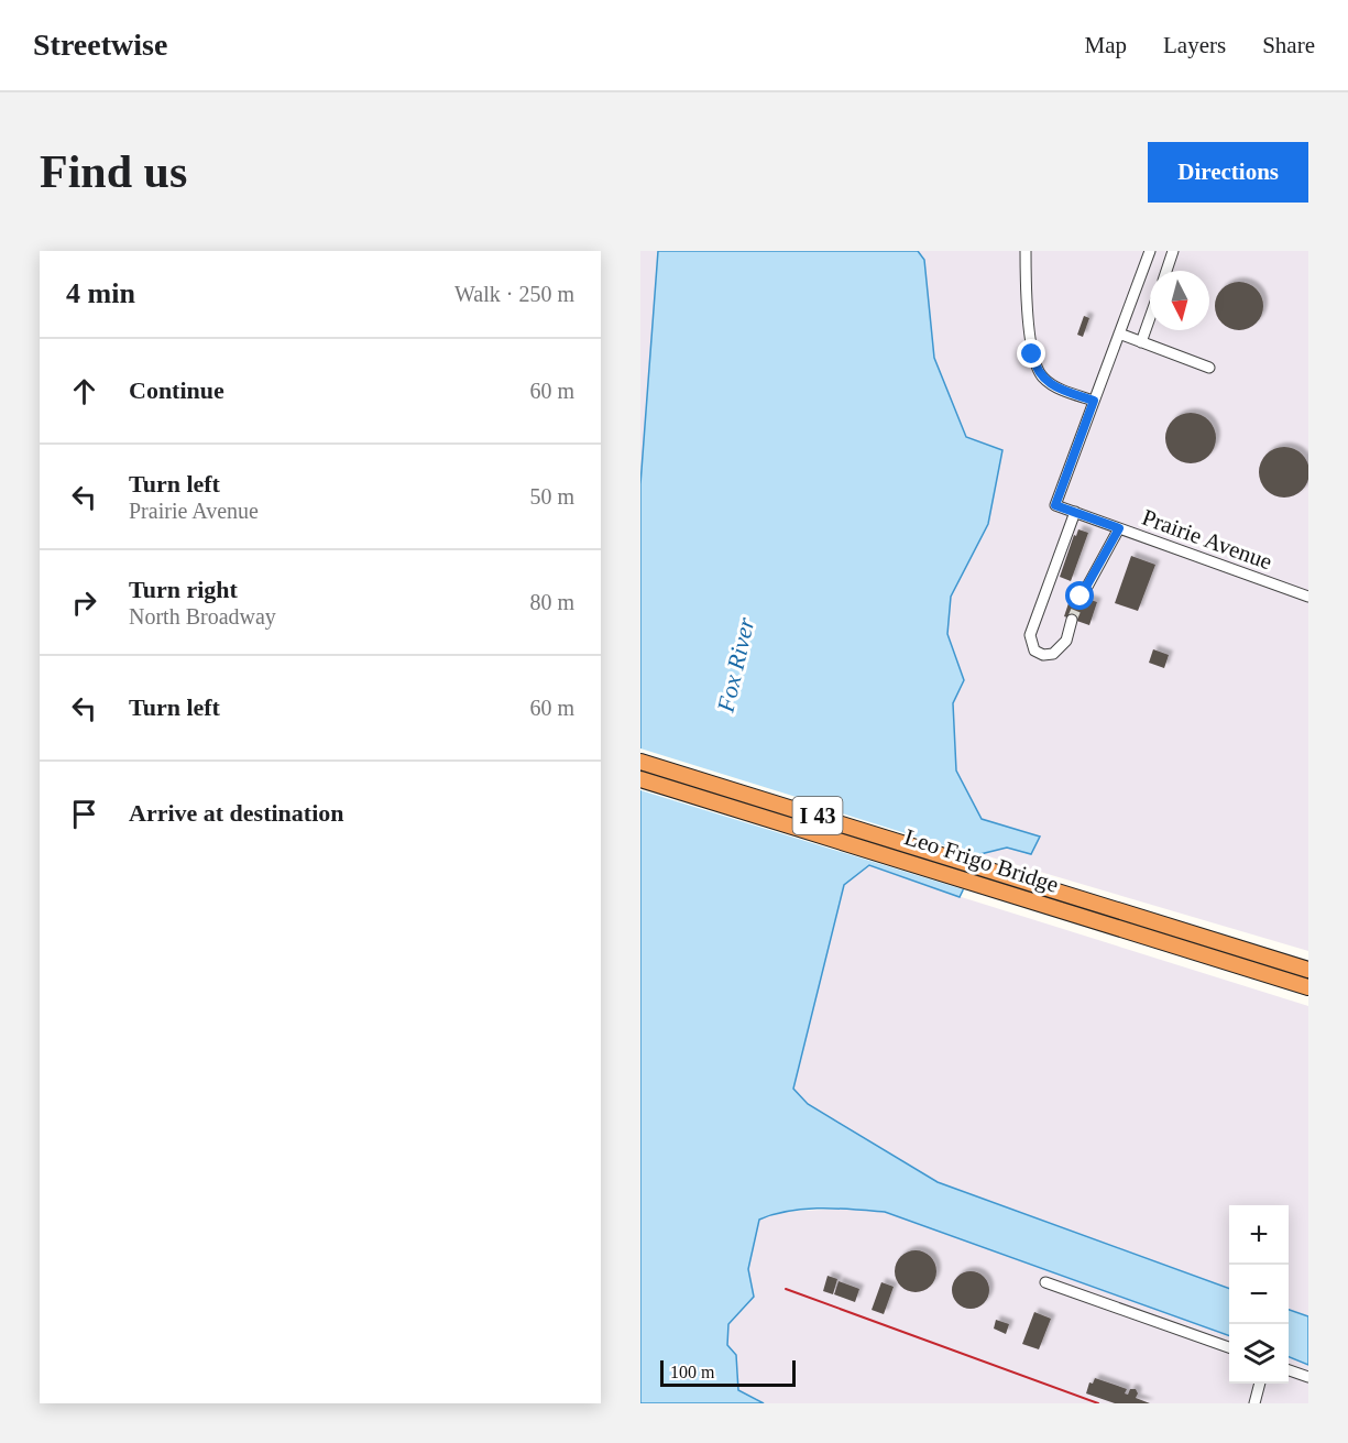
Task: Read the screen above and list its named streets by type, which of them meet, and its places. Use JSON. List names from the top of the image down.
{
  "streets": {
    "highway": ["I 43", "Leo Frigo Bridge"],
    "street": ["Prairie Avenue"]
  },
  "water": ["Fox River"],
  "scale_bar": "100 m",
  "north": "bottom",
  "page": {
    "header": "Streetwise",
    "nav": ["Map", "Layers", "Share"],
    "buttons": "Directions",
    "title": "Find us",
    "heading": ["4 min", "Walk · 250 m"],
    "list": [
      ["Continue", "60 m"],
      ["Turn left", "Prairie Avenue", "50 m"],
      ["Turn right", "North Broadway", "80 m"],
      ["Turn left", "60 m"],
      "Arrive at destination"
    ],
    "map_buttons": ["+", "−"],
    "scale": "100 m"
  }
}
